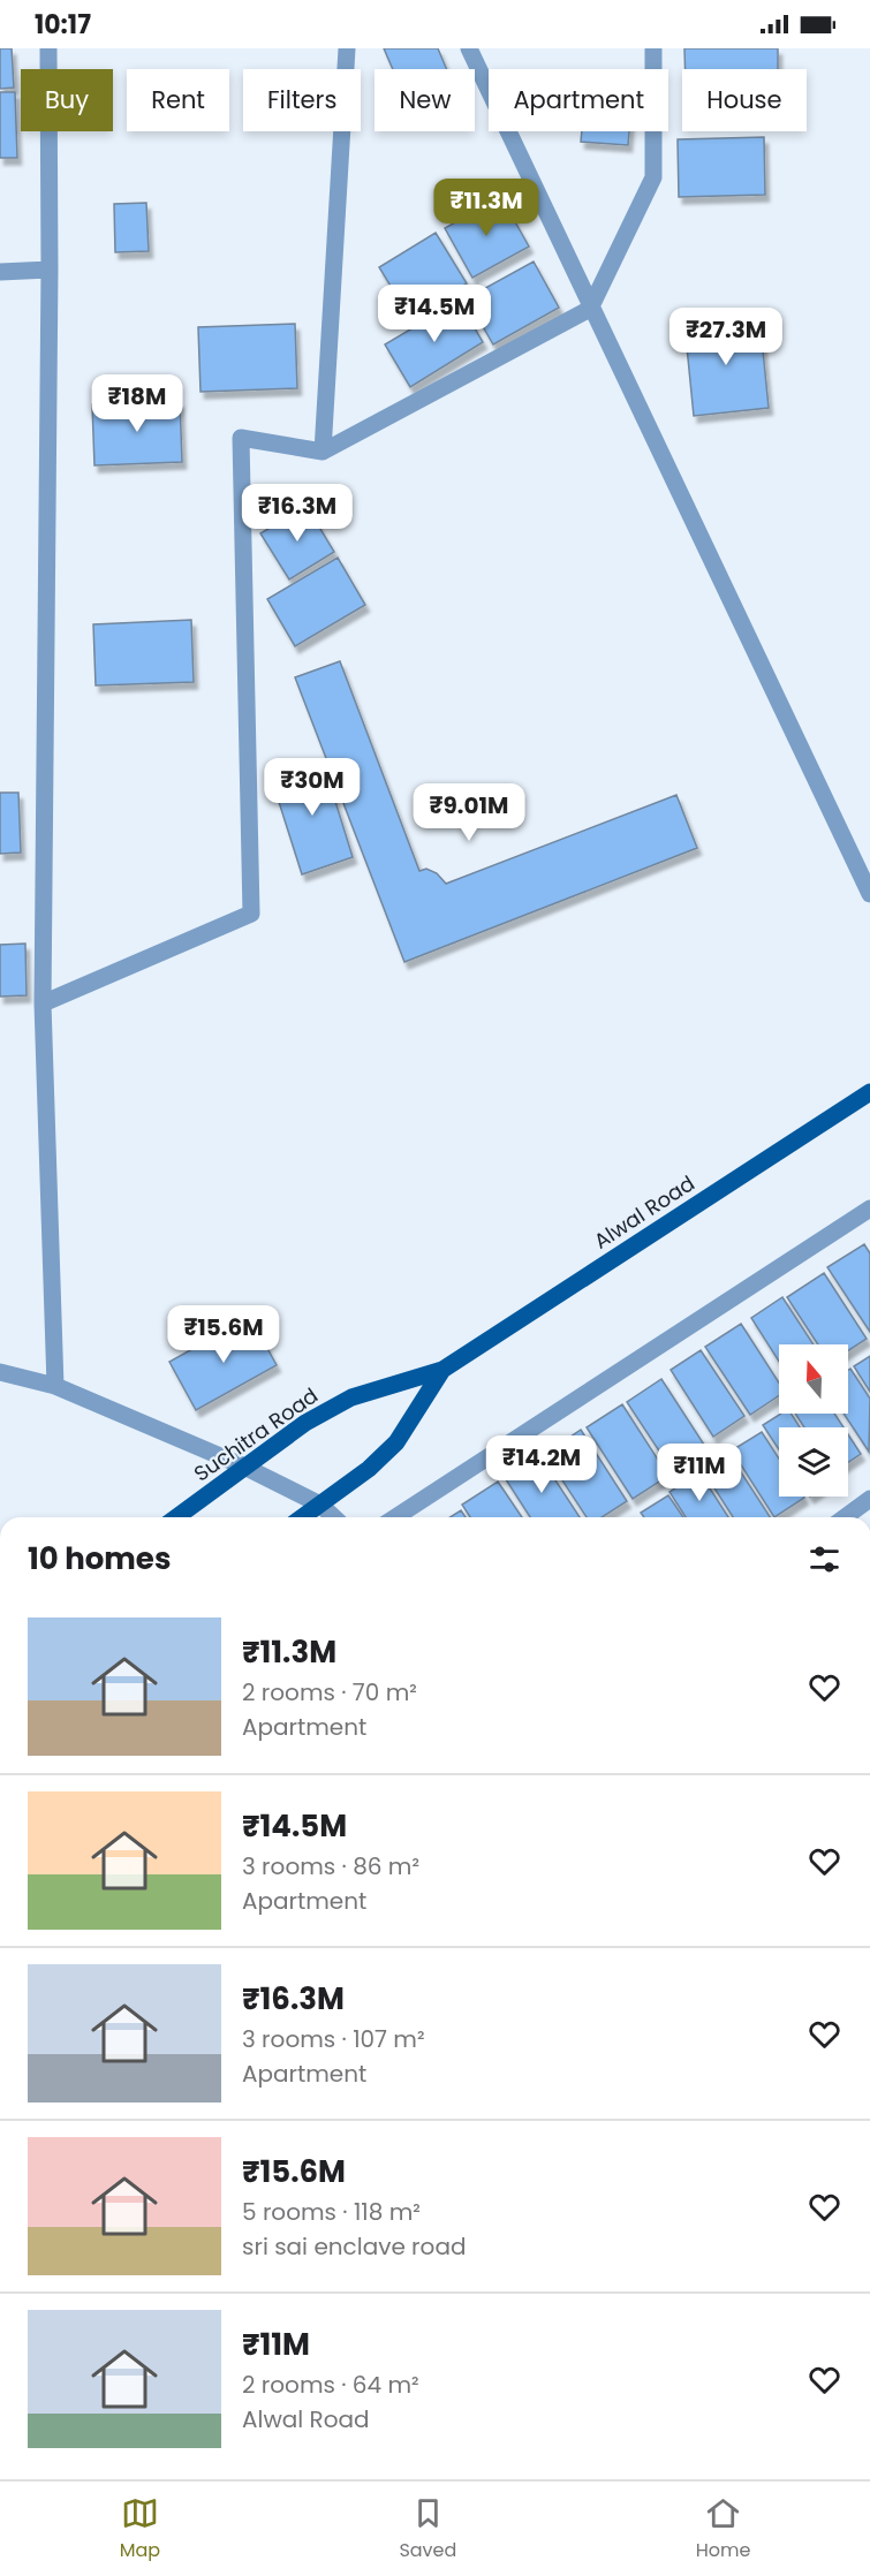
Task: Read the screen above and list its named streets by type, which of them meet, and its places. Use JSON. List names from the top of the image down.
{
  "streets": {
    "main road": ["Alwal Road", "Suchitra Road"]
  },
  "crossings": [
    ["Alwal Road", "Suchitra Road"]
  ],
  "north": "top",
  "page": {
    "status": "10:17",
    "chip": [
      "Buy",
      "Rent",
      "Filters",
      "New",
      "Apartment",
      "House"
    ],
    "price": [
      "₹11.3M",
      "₹14.5M",
      "₹27.3M",
      "₹18M",
      "₹16.3M",
      "₹30M",
      "₹9.01M",
      "₹15.6M",
      "₹14.2M",
      "₹11M"
    ],
    "heading": "10 homes",
    "list": [
      {
        "name": "₹11.3M",
        "note": "2 rooms · 70 m² · Apartment"
      },
      {
        "name": "₹14.5M",
        "note": "3 rooms · 86 m² · Apartment"
      },
      {
        "name": "₹16.3M",
        "note": "3 rooms · 107 m² · Apartment"
      },
      {
        "name": "₹15.6M",
        "note": "5 rooms · 118 m² · sri sai enclave road"
      },
      {
        "name": "₹11M",
        "note": "2 rooms · 64 m² · Alwal Road"
      }
    ],
    "tabs": ["Map", "Saved", "Home"]
  }
}
